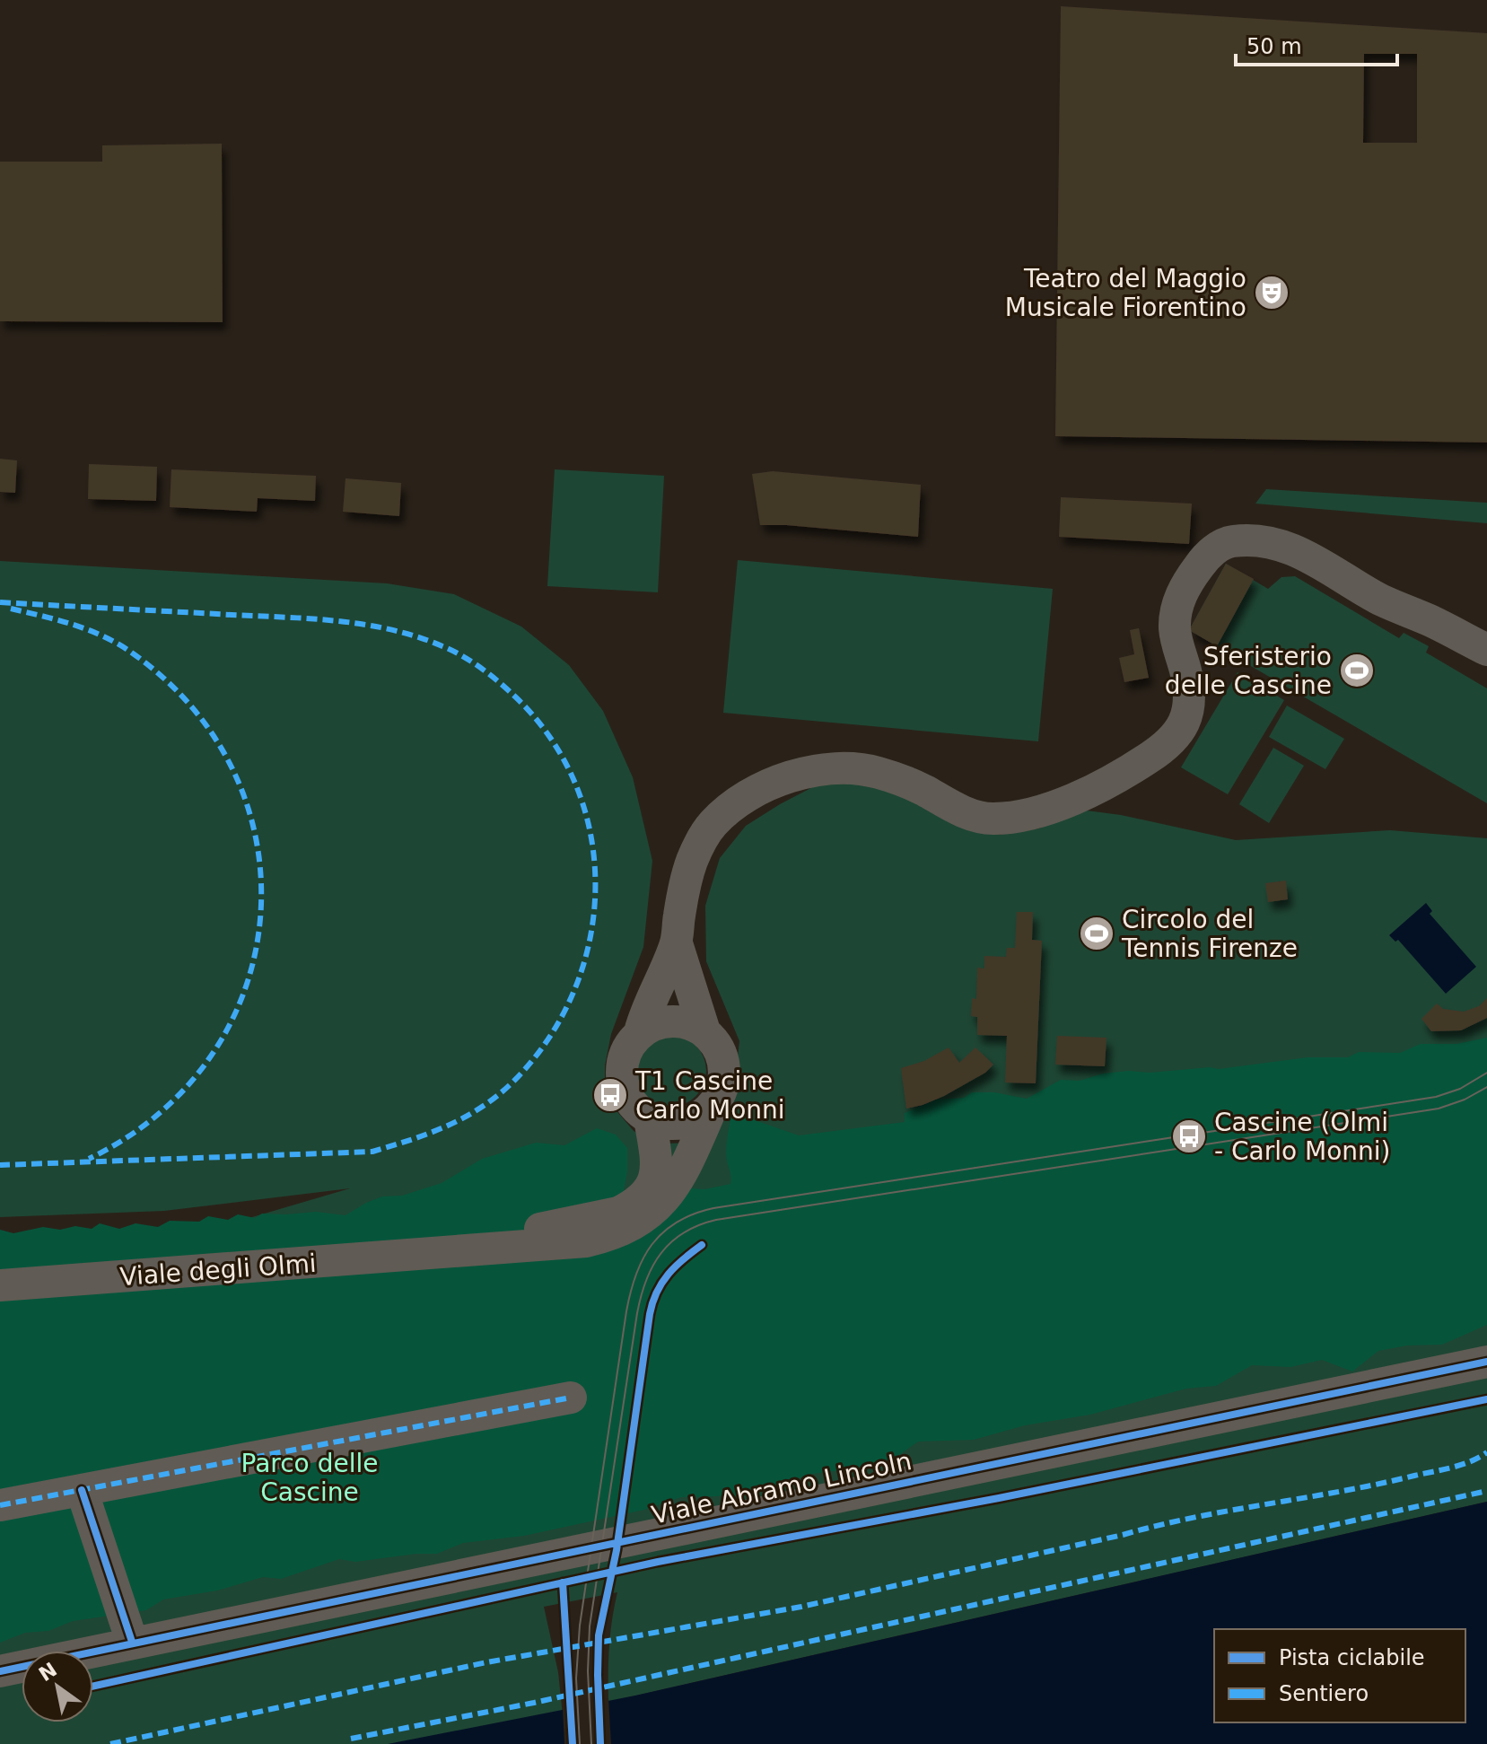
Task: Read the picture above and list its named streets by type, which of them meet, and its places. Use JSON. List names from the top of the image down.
{
  "streets": {
    "street": ["Viale degli Olmi", "Viale Abramo Lincoln"]
  },
  "parks": ["Parco delle Cascine"],
  "places": {
    "theatre": ["Teatro del Maggio Musicale Fiorentino"],
    "sports": ["Sferisterio delle Cascine", "Circolo del Tennis Firenze"],
    "bus stop": ["T1 Cascine Carlo Monni", "Cascine (Olmi - Carlo Monni)"]
  },
  "legend": ["Pista ciclabile", "Sentiero"],
  "scale_bar": "50 m",
  "north": "top left"
}
